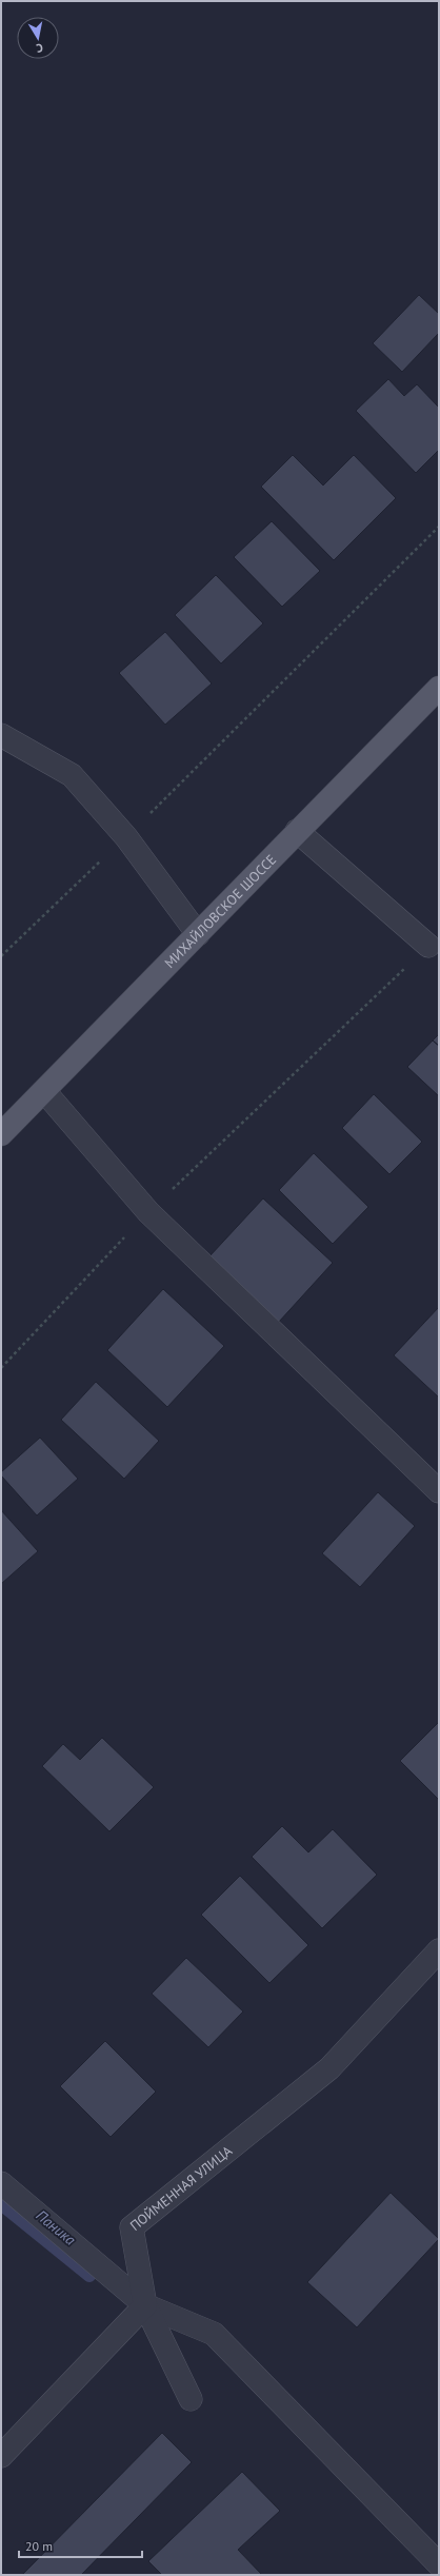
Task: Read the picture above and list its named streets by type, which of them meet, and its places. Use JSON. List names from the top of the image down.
{
  "streets": {
    "main road": ["МИХАЙЛОВСКОЕ ШОССЕ"],
    "street": ["ПОЙМЕННАЯ УЛИЦА"]
  },
  "water": ["Паника"],
  "scale_bar": "20 m",
  "north": "bottom"
}
